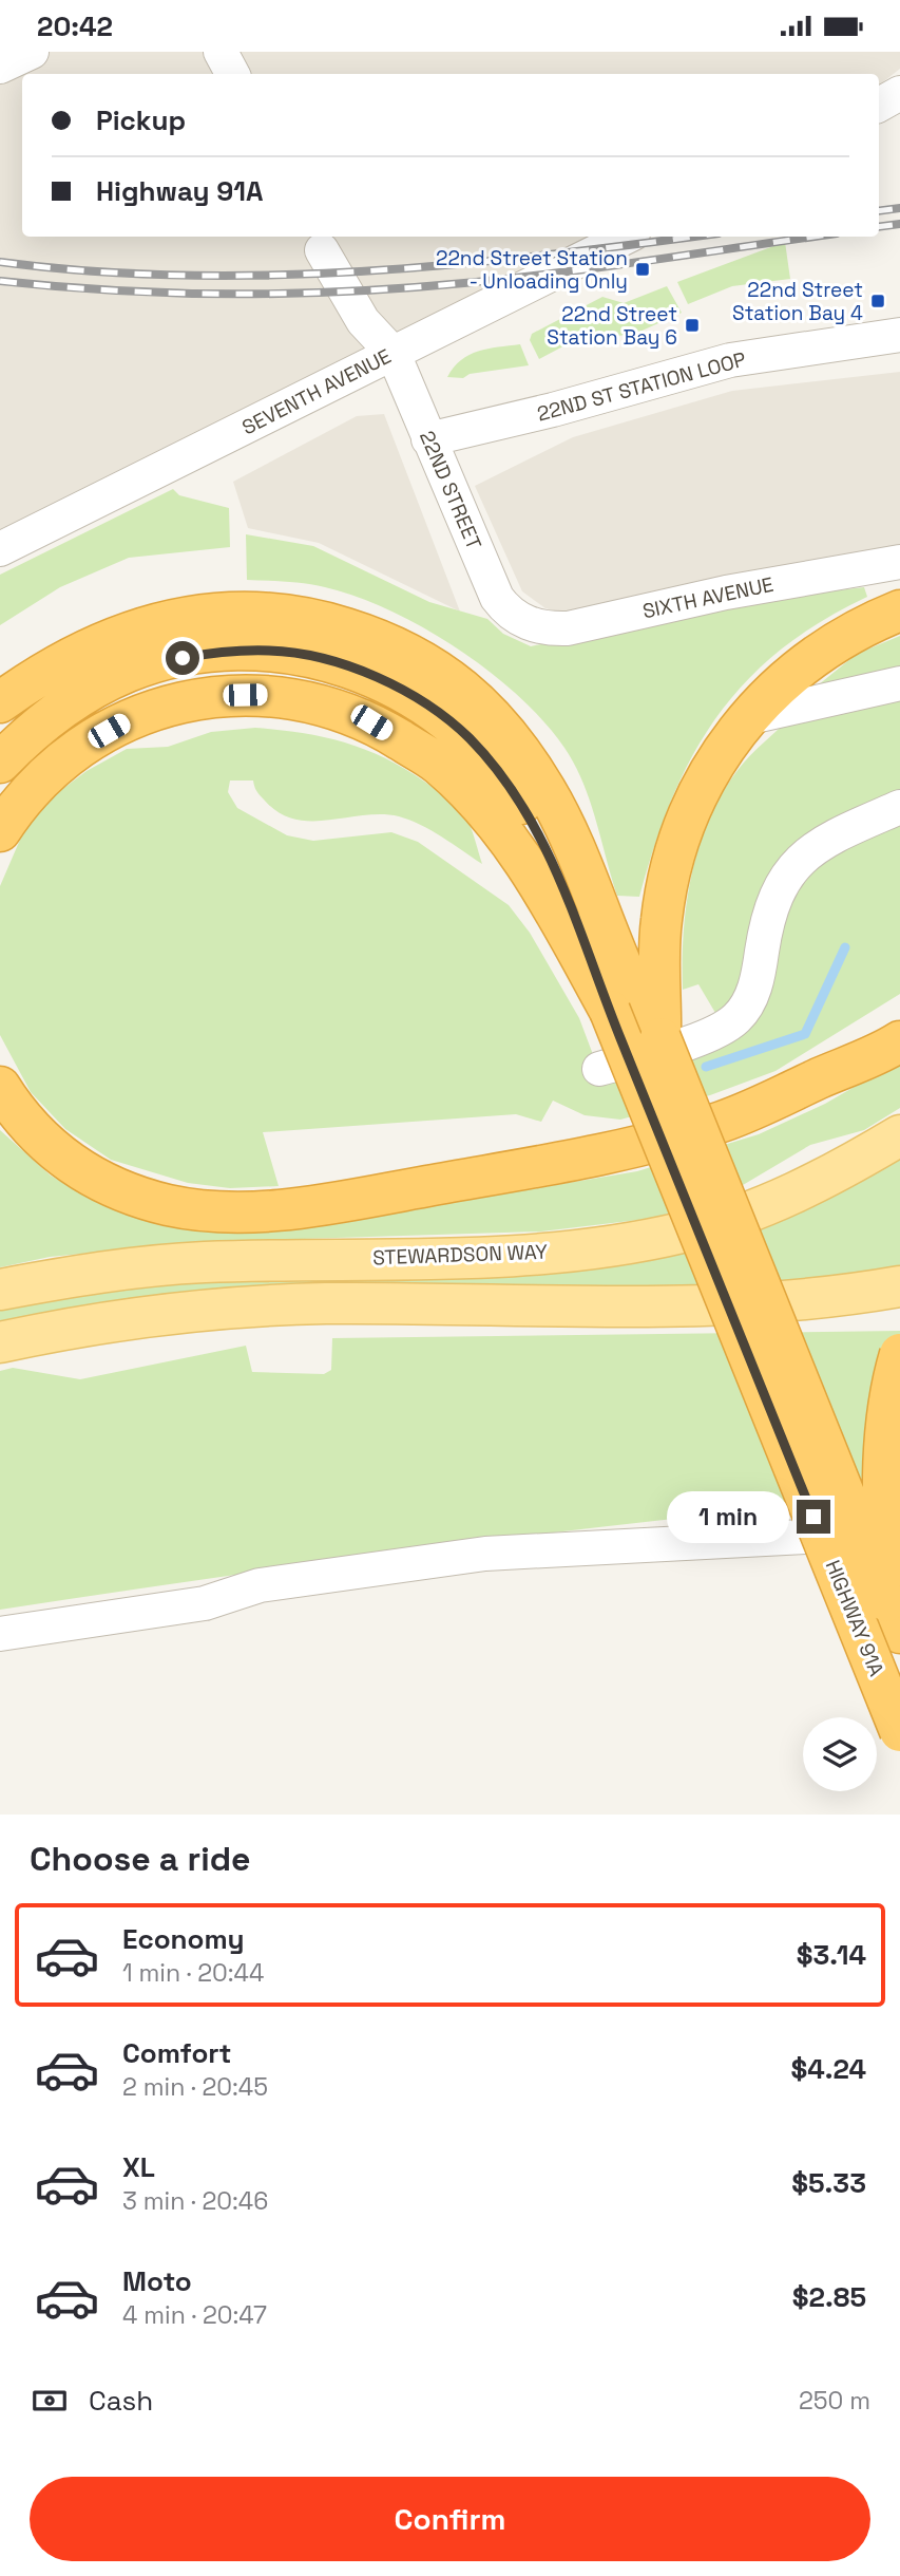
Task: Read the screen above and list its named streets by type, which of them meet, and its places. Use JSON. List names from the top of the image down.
{
  "streets": {
    "highway": ["HIGHWAY 91A"],
    "main road": ["STEWARDSON WAY"],
    "street": [
      "22ND ST STATION LOOP",
      "SEVENTH AVENUE",
      "22ND STREET",
      "SIXTH AVENUE"
    ]
  },
  "crossings": [
    ["22ND ST STATION LOOP", "22ND STREET"],
    ["SEVENTH AVENUE", "22ND STREET"],
    ["22ND STREET", "SIXTH AVENUE"]
  ],
  "places": {
    "transit": ["22nd Street Station - Unloading Only", "22nd Street Station Bay 4", "22nd Street Station Bay 6"]
  },
  "page": {
    "status": "20:42",
    "banner": ["Pickup", "Highway 91A"],
    "bubble": "1 min",
    "heading": "Choose a ride",
    "list": [
      {
        "name": "Economy",
        "note": "1 min · 20:44",
        "value": "$3.14"
      },
      {
        "name": "Comfort",
        "note": "2 min · 20:45",
        "value": "$4.24"
      },
      {
        "name": "XL",
        "note": "3 min · 20:46",
        "value": "$5.33"
      },
      {
        "name": "Moto",
        "note": "4 min · 20:47",
        "value": "$2.85"
      }
    ],
    "pay": ["Cash", "250 m"],
    "buttons": "Confirm"
  }
}
